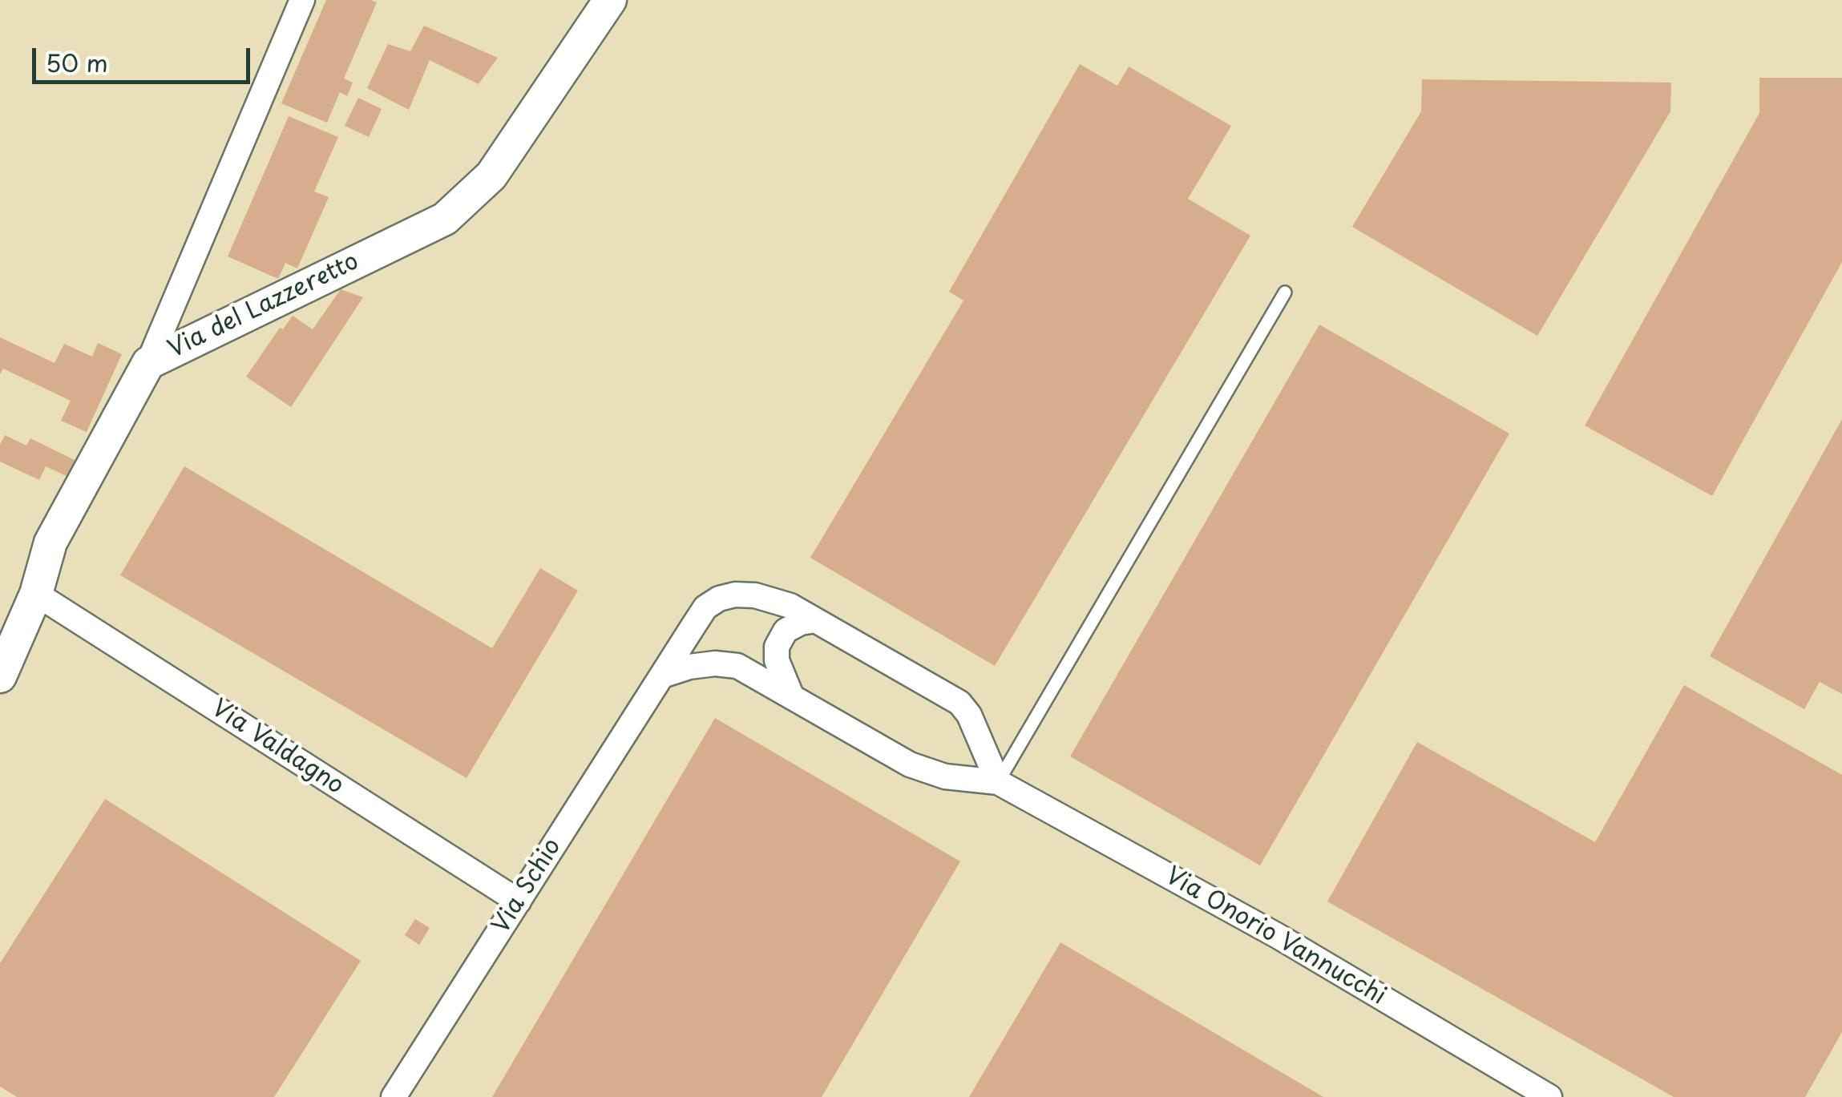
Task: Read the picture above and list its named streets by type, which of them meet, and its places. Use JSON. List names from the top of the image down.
{
  "streets": {
    "street": [
      "Via del Lazzeretto",
      "Via Valdagno",
      "Via Schio",
      "Via Onorio Vannucchi"
    ]
  },
  "crossings": [
    ["Via del Lazzeretto", "Via Valdagno"],
    ["Via Valdagno", "Via Schio"],
    ["Via Schio", "Via Onorio Vannucchi"]
  ],
  "scale_bar": "50 m"
}
